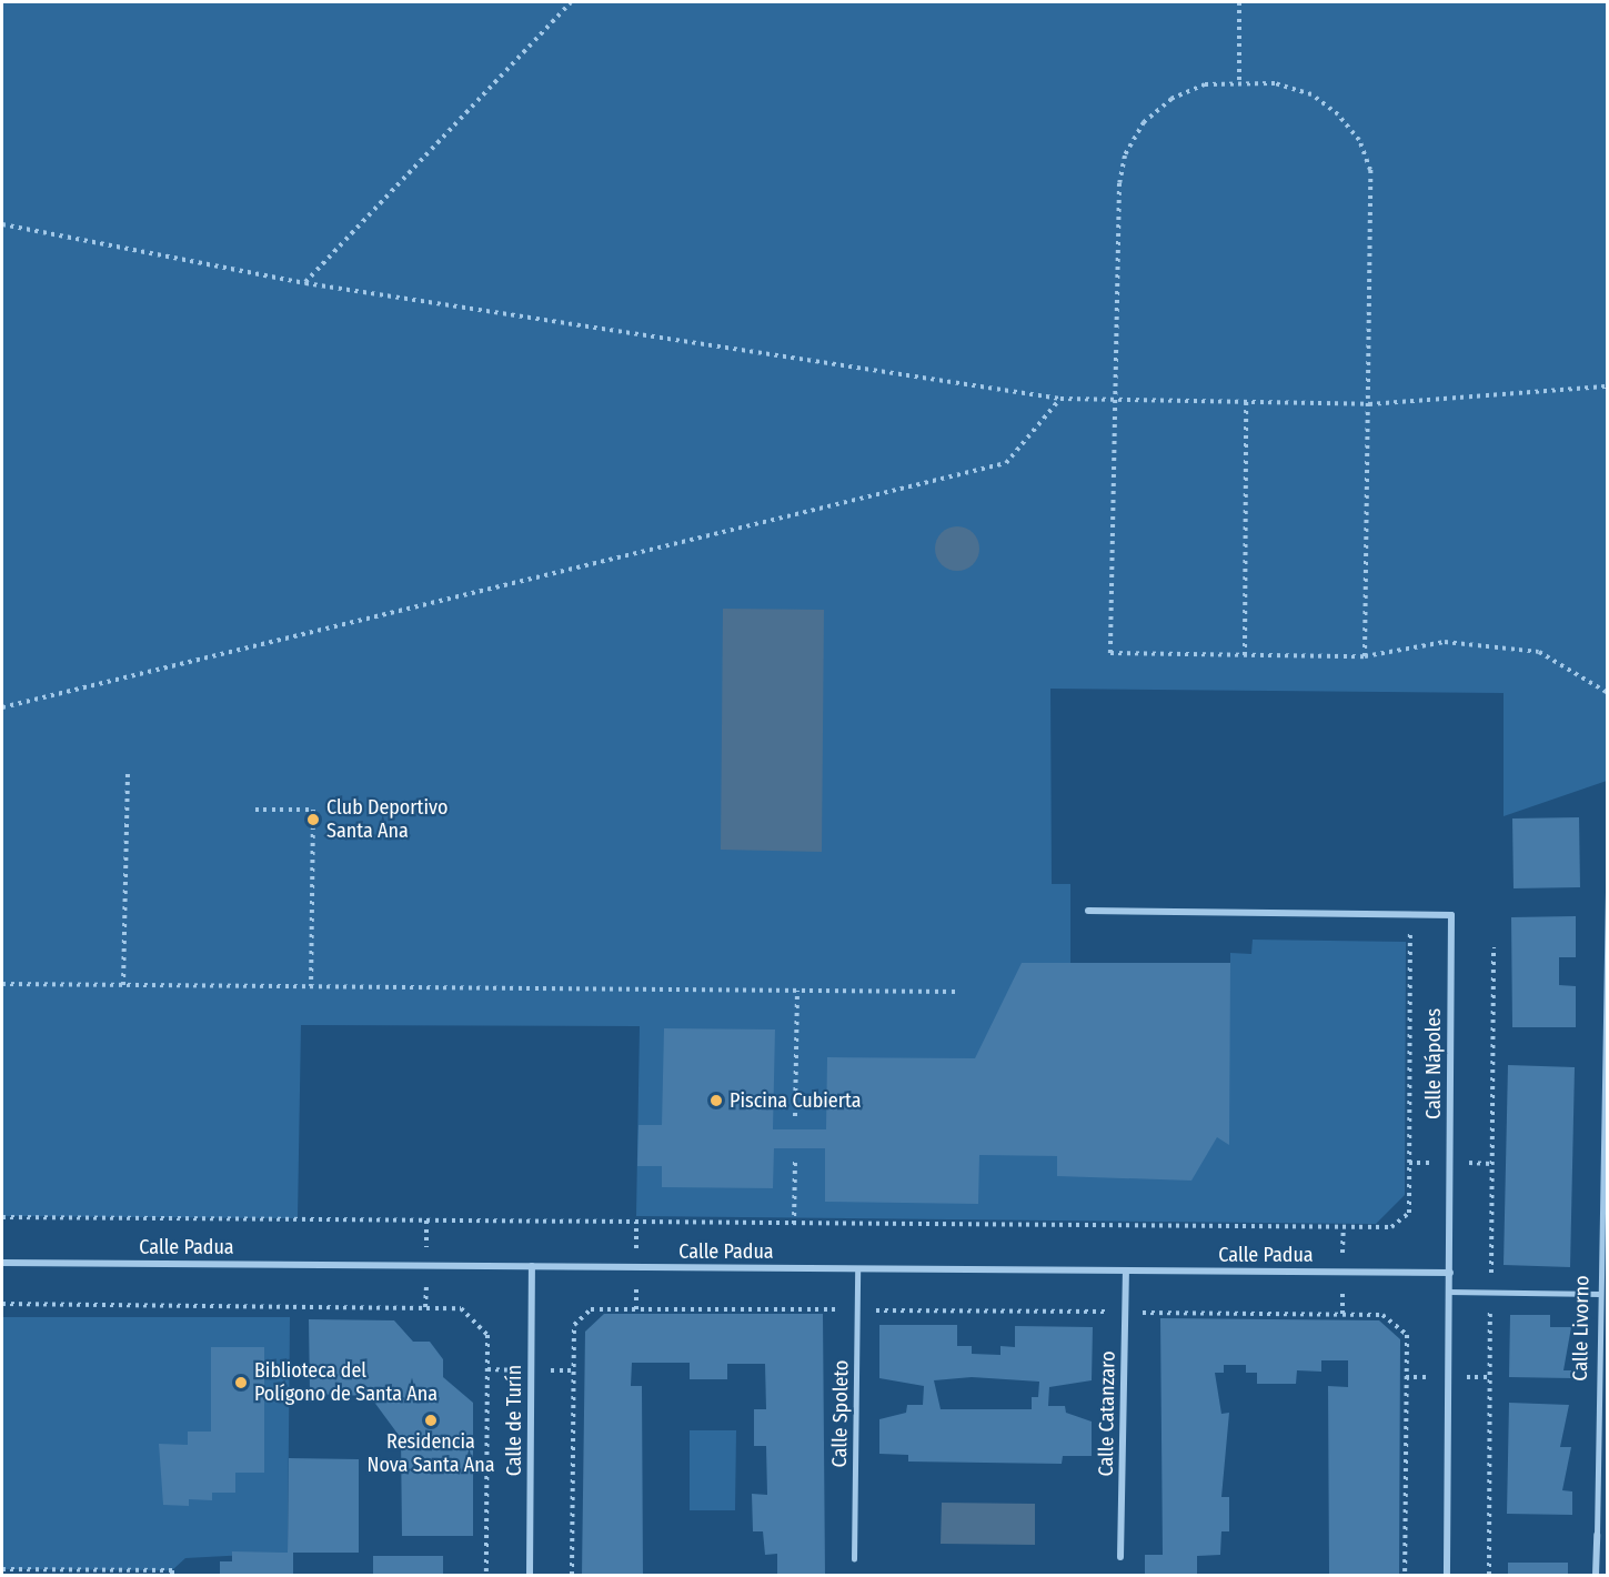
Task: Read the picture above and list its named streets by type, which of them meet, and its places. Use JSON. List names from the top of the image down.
{
  "streets": {
    "street": [
      "Calle Nápoles",
      "Calle Padua",
      "Calle Livorno",
      "Calle Catanzaro",
      "Calle de Turín"
    ],
    "lane": ["Calle Spoleto"]
  },
  "crossings": [
    ["Calle Nápoles", "Calle Padua"],
    ["Calle Padua", "Calle Spoleto"],
    ["Calle Padua", "Calle Catanzaro"],
    ["Calle Padua", "Calle de Turín"]
  ],
  "places": [
    "Club Deportivo Santa Ana",
    "Piscina Cubierta",
    "Biblioteca del Polígono de Santa Ana",
    "Residencia Nova Santa Ana"
  ]
}
